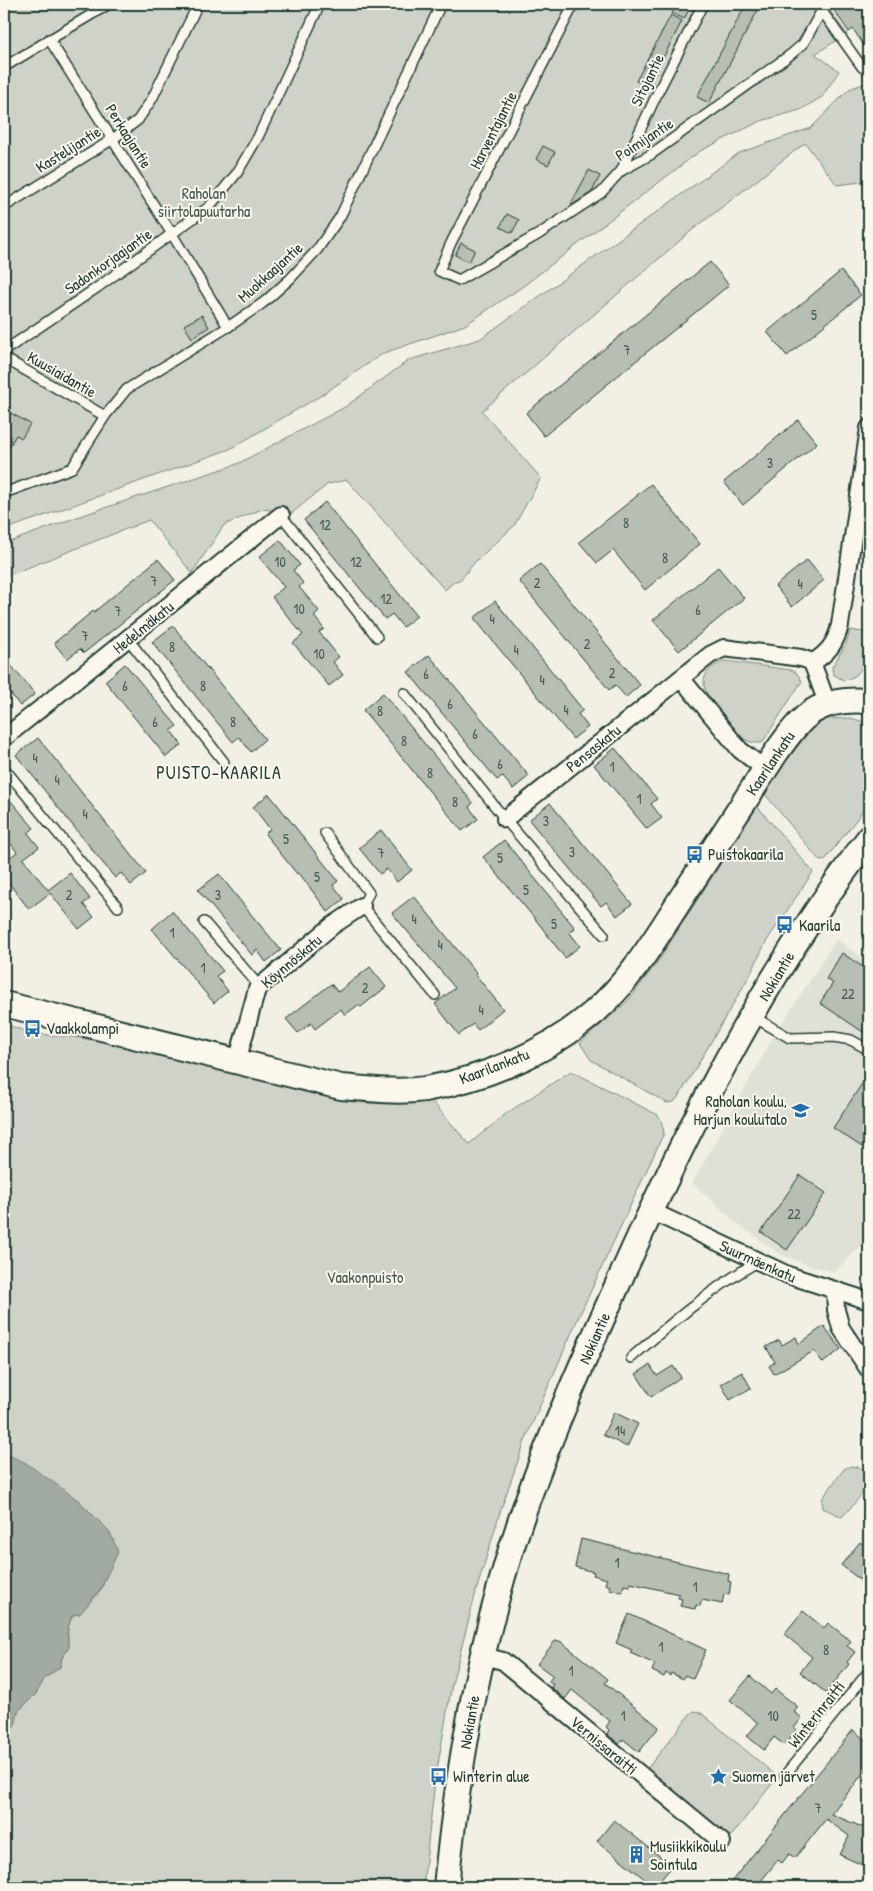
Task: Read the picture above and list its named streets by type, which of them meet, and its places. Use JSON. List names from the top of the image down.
{
  "streets": {
    "main road": ["Kaarilankatu", "Nokiantie"],
    "street": [
      "Hedelmäkatu",
      "Pensaskatu",
      "Köynnöskatu",
      "Suurmäenkatu",
      "Vernissaraitti"
    ],
    "lane": [
      "Sitojantie",
      "Harventajantie",
      "Perkaajantie",
      "Poimijantie",
      "Kastelijantie",
      "Sadonkorjaajantie",
      "Muokkaajantie",
      "Kuusiaidantie",
      "Winterinraitti"
    ]
  },
  "crossings": [
    ["Sitojantie", "Poimijantie"],
    ["Harventajantie", "Poimijantie"],
    ["Perkaajantie", "Kastelijantie"],
    ["Perkaajantie", "Sadonkorjaajantie"],
    ["Perkaajantie", "Muokkaajantie"],
    ["Muokkaajantie", "Kuusiaidantie"],
    ["Kaarilankatu", "Köynnöskatu"],
    ["Nokiantie", "Suurmäenkatu"],
    ["Nokiantie", "Vernissaraitti"]
  ],
  "districts": ["PUISTO-KAARILA"],
  "parks": ["Raholan siirtolapuutarha", "Vaakonpuisto"],
  "places": {
    "bus stop": [
      "Puistokaarila",
      "Kaarila",
      "Vaakkolampi",
      "Winterin alue"
    ],
    "school or university": ["Raholan koulu, Harjun koulutalo"],
    "place": ["Suomen järvet"],
    "building": ["Musiikkikoulu Sointula"]
  },
  "house_numbers": [
    "5",
    "7",
    "3",
    "8",
    "12",
    "8",
    "10",
    "12",
    "7",
    "2",
    "4",
    "12",
    "10",
    "6",
    "7",
    "4",
    "7",
    "2",
    "8",
    "4",
    "10",
    "2",
    "6",
    "4",
    "6",
    "8",
    "6",
    "4",
    "8",
    "6",
    "8",
    "6",
    "8",
    "4",
    "6",
    "1",
    "8",
    "4",
    "1",
    "8",
    "4",
    "3",
    "5",
    "3",
    "7",
    "5",
    "5",
    "5",
    "2",
    "3",
    "4",
    "5",
    "1",
    "4",
    "1",
    "2",
    "22",
    "4",
    "22",
    "14",
    "1",
    "1",
    "1",
    "8",
    "1",
    "1",
    "10",
    "7"
  ]
}
